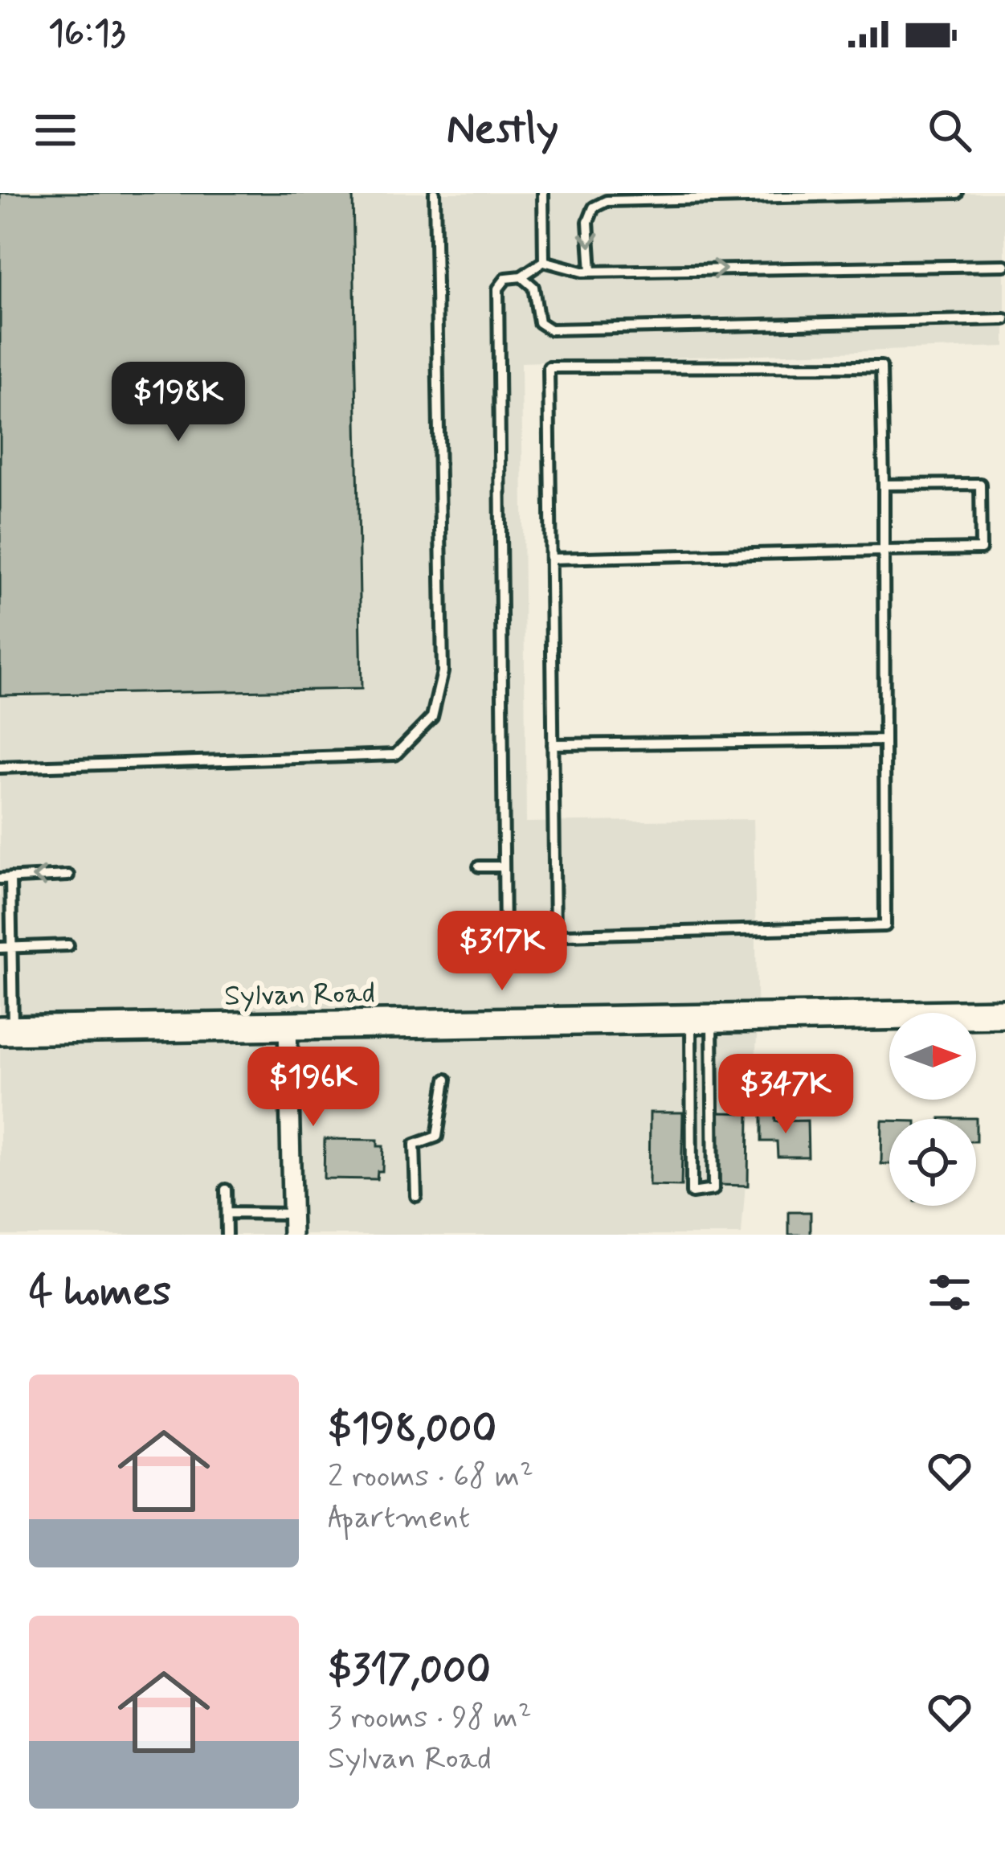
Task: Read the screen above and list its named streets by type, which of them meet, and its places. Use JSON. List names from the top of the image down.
{
  "streets": {
    "main road": ["Sylvan Road"]
  },
  "north": "right",
  "page": {
    "status": "16:13",
    "header": "Nestly",
    "price": [
      "$198K",
      "$317K",
      "$196K",
      "$347K"
    ],
    "heading": "4 homes",
    "list": [
      {
        "name": "$198,000",
        "note": "2 rooms · 68 m² · Apartment"
      },
      {
        "name": "$317,000",
        "note": "3 rooms · 98 m² · Sylvan Road"
      }
    ]
  }
}
